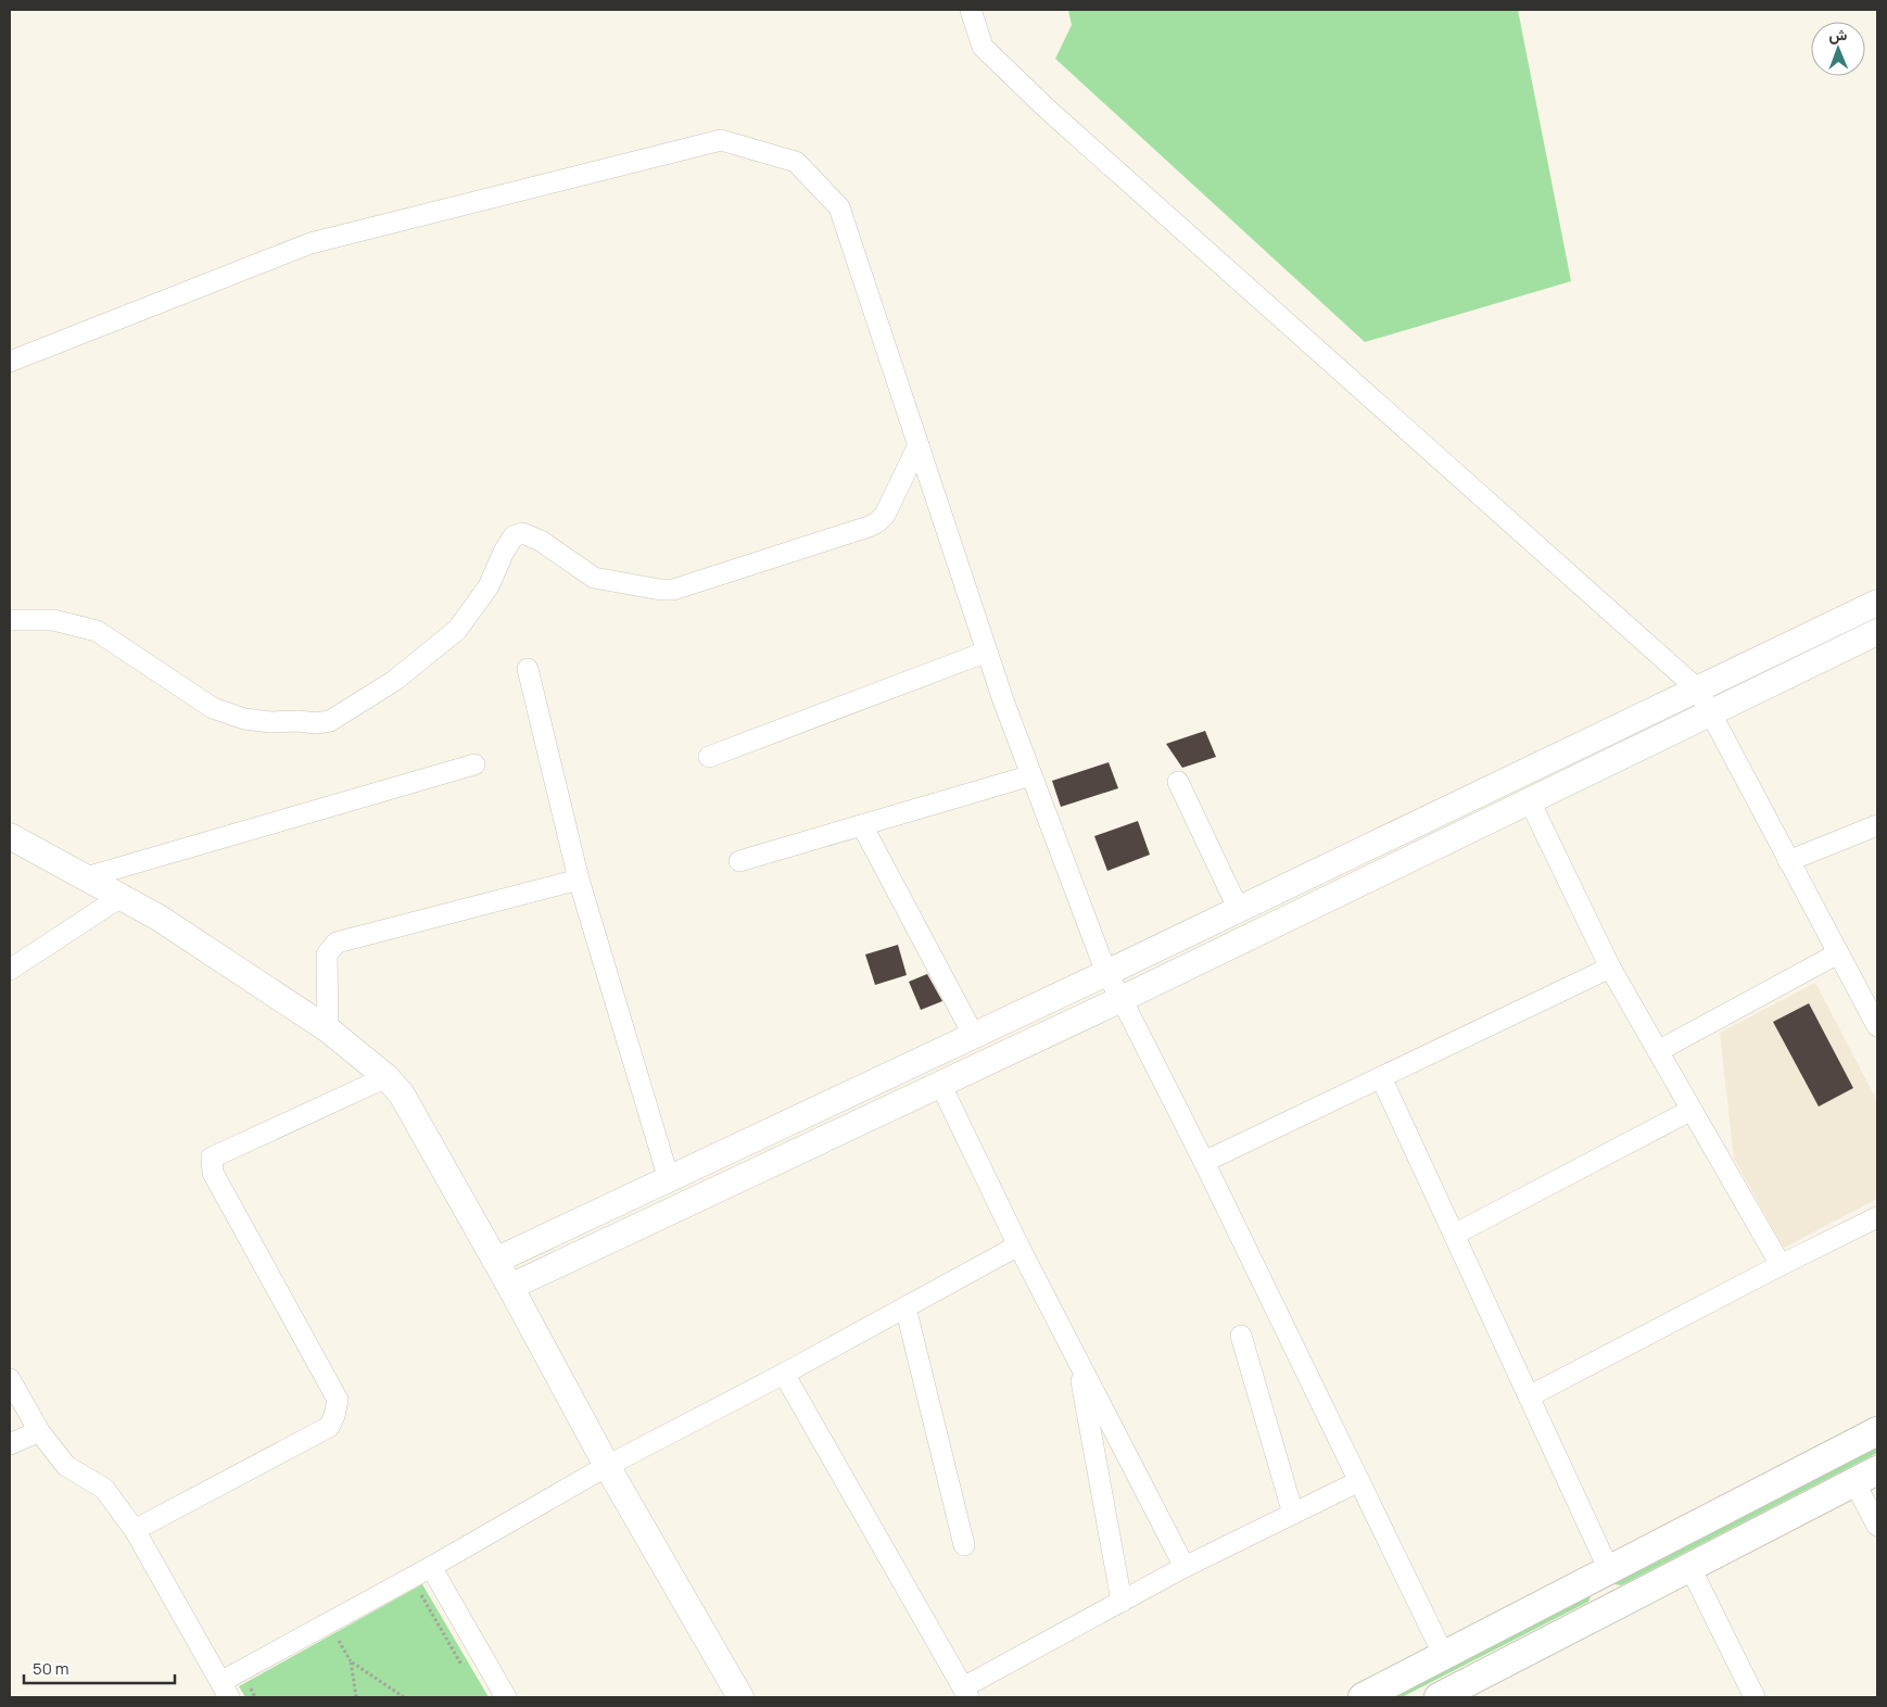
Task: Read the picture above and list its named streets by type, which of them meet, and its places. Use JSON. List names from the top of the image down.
{
  "scale_bar": "50 m",
  "north": "top"
}
